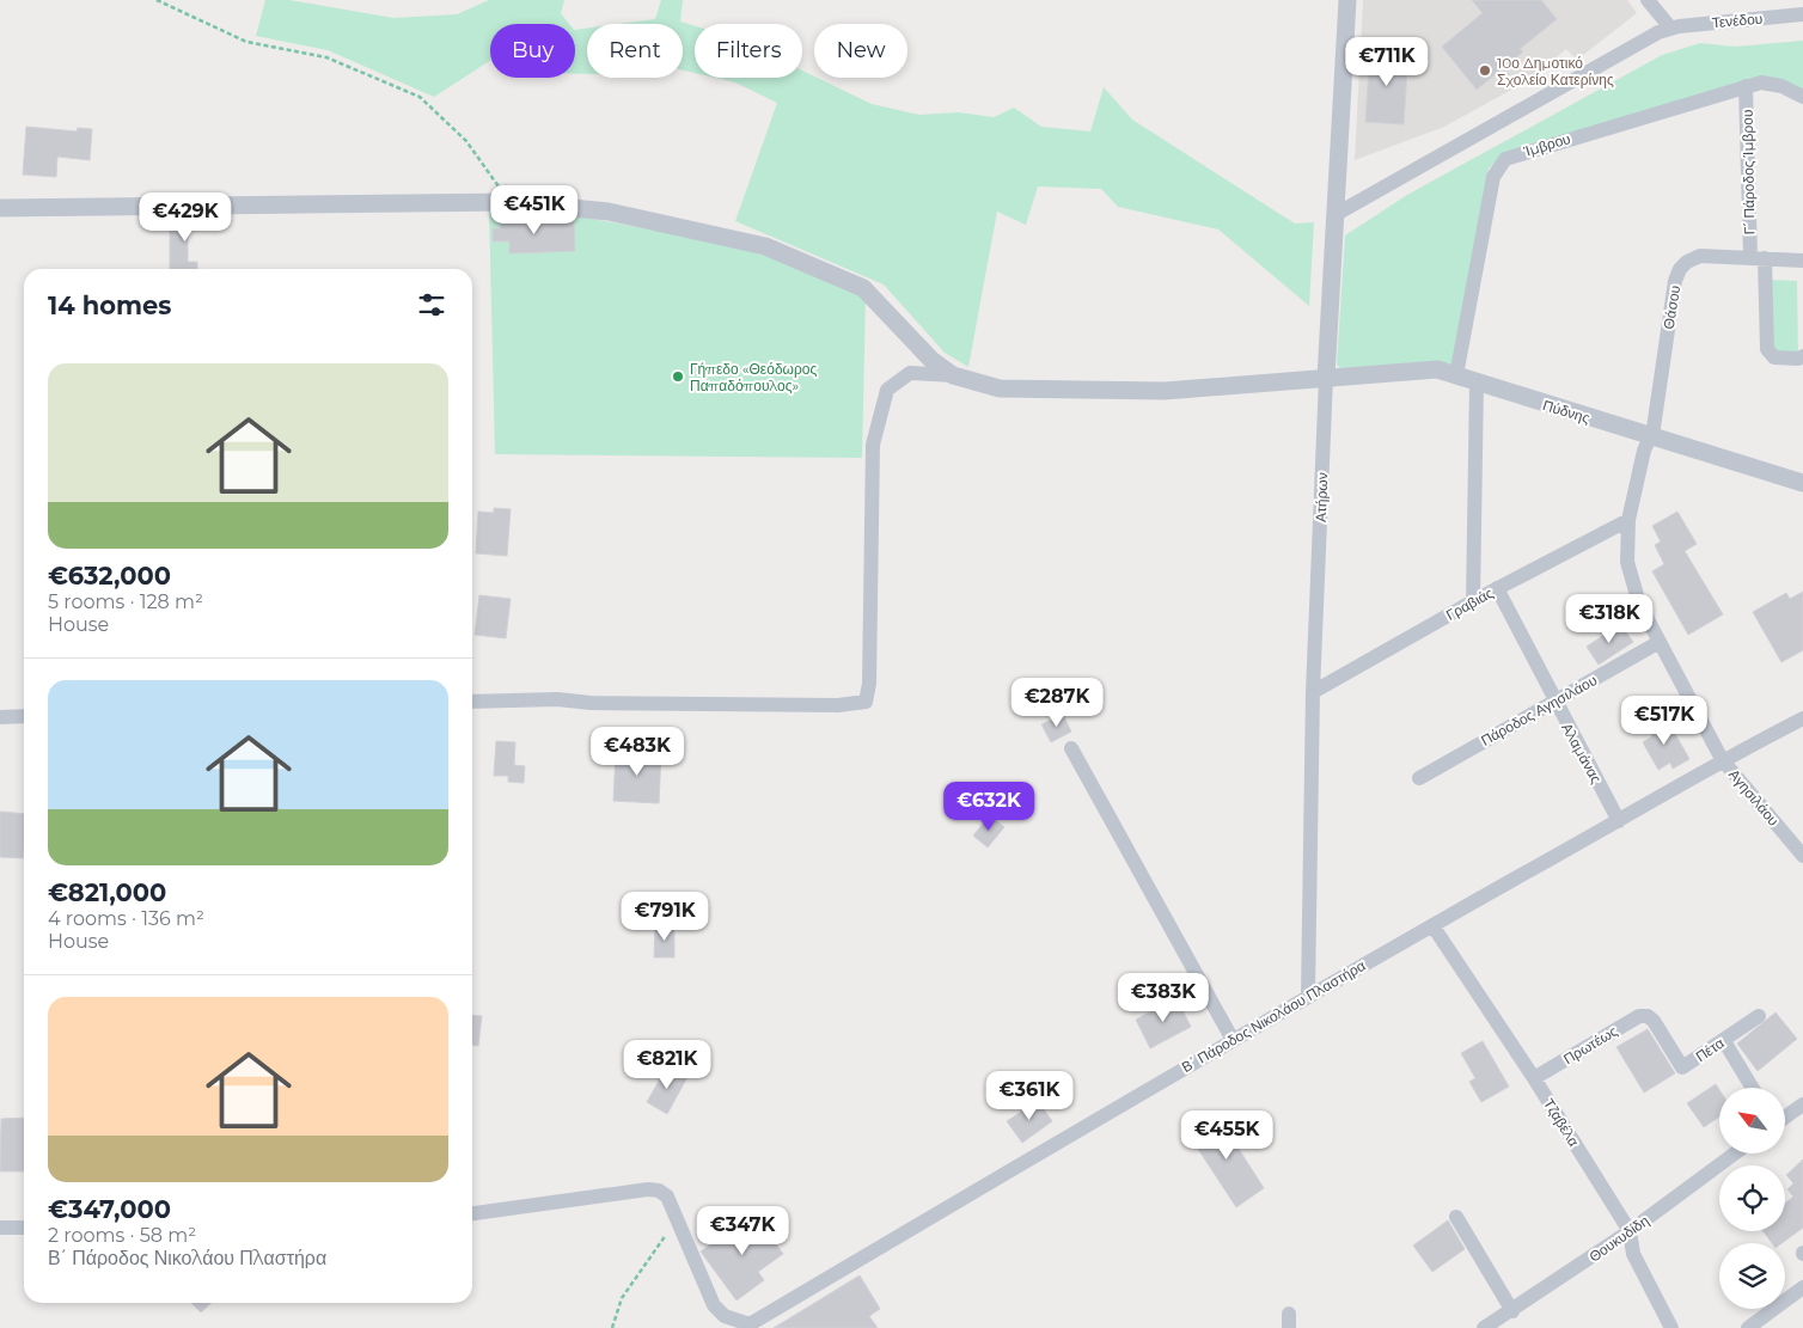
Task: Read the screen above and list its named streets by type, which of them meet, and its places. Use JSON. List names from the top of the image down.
{
  "streets": {
    "street": [
      "Τενέδου",
      "Ίμβρου",
      "Γ΄ Πάροδος Ίμβρου",
      "Θάσου",
      "Πύδνης",
      "Ατήρων",
      "Γραβιάς",
      "Πάροδος Αγησιλάου",
      "Αλαμάνας",
      "Αγησιλάου",
      "Β΄ Πάροδος Νικολάου Πλαστήρα",
      "Πρωτέως",
      "Πέτα",
      "Τζαβέλα",
      "Θουκυδίδη"
    ]
  },
  "crossings": [
    ["Τενέδου", "Ατήρων"],
    ["Ίμβρου", "Γ΄ Πάροδος Ίμβρου"],
    ["Ίμβρου", "Πύδνης"],
    ["Γ΄ Πάροδος Ίμβρου", "Θάσου"],
    ["Θάσου", "Πύδνης"],
    ["Θάσου", "Αγησιλάου"],
    ["Πύδνης", "Ατήρων"],
    ["Πύδνης", "Αγησιλάου"],
    ["Ατήρων", "Γραβιάς"],
    ["Ατήρων", "Β΄ Πάροδος Νικολάου Πλαστήρα"],
    ["Γραβιάς", "Αλαμάνας"],
    ["Γραβιάς", "Αγησιλάου"],
    ["Πάροδος Αγησιλάου", "Αλαμάνας"],
    ["Πάροδος Αγησιλάου", "Αγησιλάου"],
    ["Αλαμάνας", "Β΄ Πάροδος Νικολάου Πλαστήρα"],
    ["Αγησιλάου", "Β΄ Πάροδος Νικολάου Πλαστήρα"],
    ["Β΄ Πάροδος Νικολάου Πλαστήρα", "Τζαβέλα"],
    ["Πρωτέως", "Πέτα"],
    ["Πρωτέως", "Τζαβέλα"],
    ["Τζαβέλα", "Θουκυδίδη"]
  ],
  "places": ["10ο Δημοτικό Σχολείο Κατερίνης", "Γήπεδο «Θεόδωρος Παπαδόπουλος»"],
  "north": "top left",
  "page": {
    "chip": [
      "Buy",
      "Rent",
      "Filters",
      "New"
    ],
    "price": [
      "€711K",
      "€451K",
      "€429K",
      "€318K",
      "€287K",
      "€517K",
      "€483K",
      "€632K",
      "€791K",
      "€383K",
      "€821K",
      "€361K",
      "€455K",
      "€347K"
    ],
    "heading": "14 homes",
    "list": [
      {
        "name": "€632,000",
        "note": "5 rooms · 128 m² · House"
      },
      {
        "name": "€821,000",
        "note": "4 rooms · 136 m² · House"
      },
      {
        "name": "€347,000",
        "note": "2 rooms · 58 m² · Β΄ Πάροδος Νικολάου Πλαστήρα"
      }
    ]
  }
}
